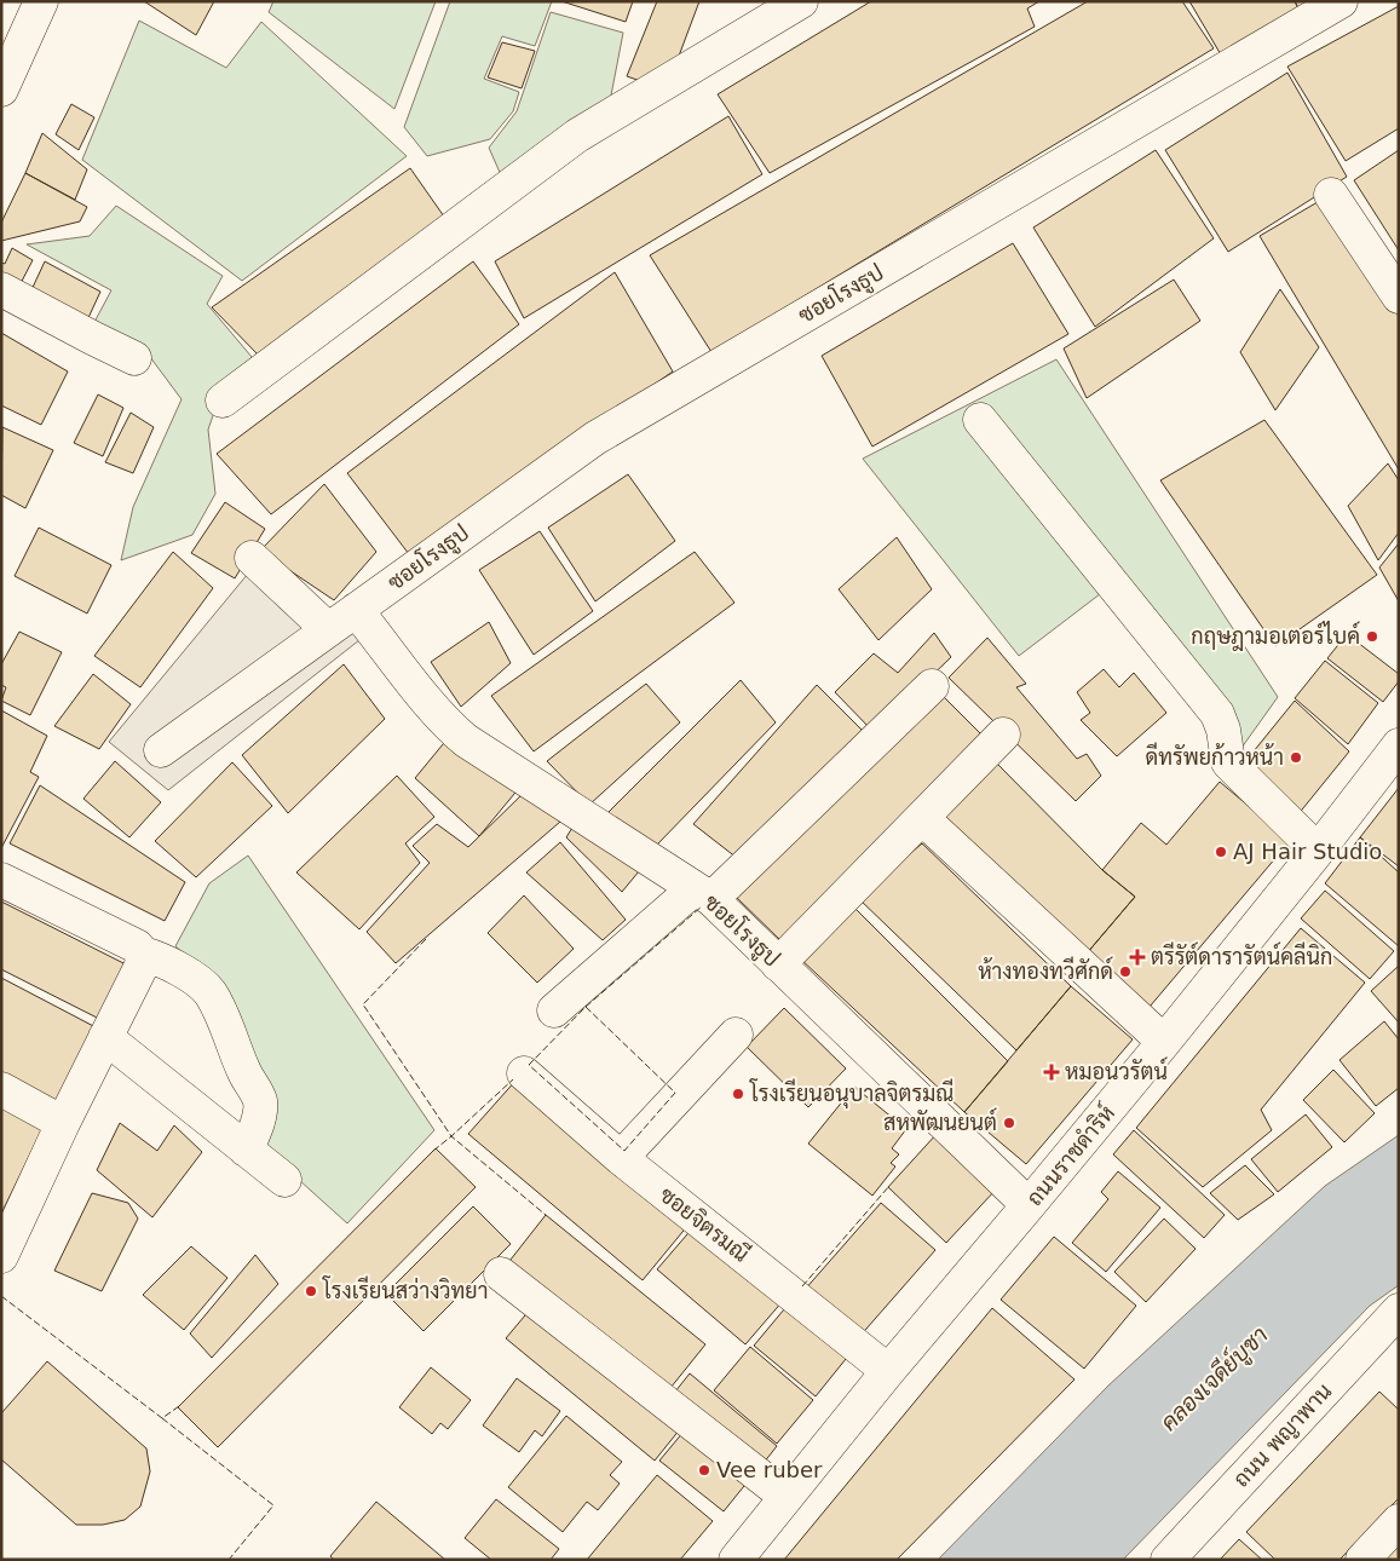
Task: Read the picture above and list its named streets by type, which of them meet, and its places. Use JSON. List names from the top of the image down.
{
  "streets": {
    "street": [
      "ซอยโรงธูป",
      "ถนนราชดำริห์",
      "ซอยจิตรมณี",
      "ถนน พญาพาน"
    ]
  },
  "crossings": [
    ["ซอยโรงธูป", "ถนนราชดำริห์"],
    ["ถนนราชดำริห์", "ซอยจิตรมณี"]
  ],
  "water": ["คลองเจดีย์บูชา"],
  "places": {
    "other": [
      "กฤษฎามอเตอร์ไบค์",
      "ดีทรัพยก้าวหน้า",
      "AJ Hair Studio",
      "ห้างทองทวีศักด์",
      "โรงเรียนอนุบาลจิตรมณี",
      "สหพัฒนยนต์",
      "โรงเรียนสว่างวิทยา",
      "Vee ruber"
    ],
    "health": ["ตรีรัต์ดารารัตน์คลีนิก", "หมอนวรัตน์"]
  }
}
